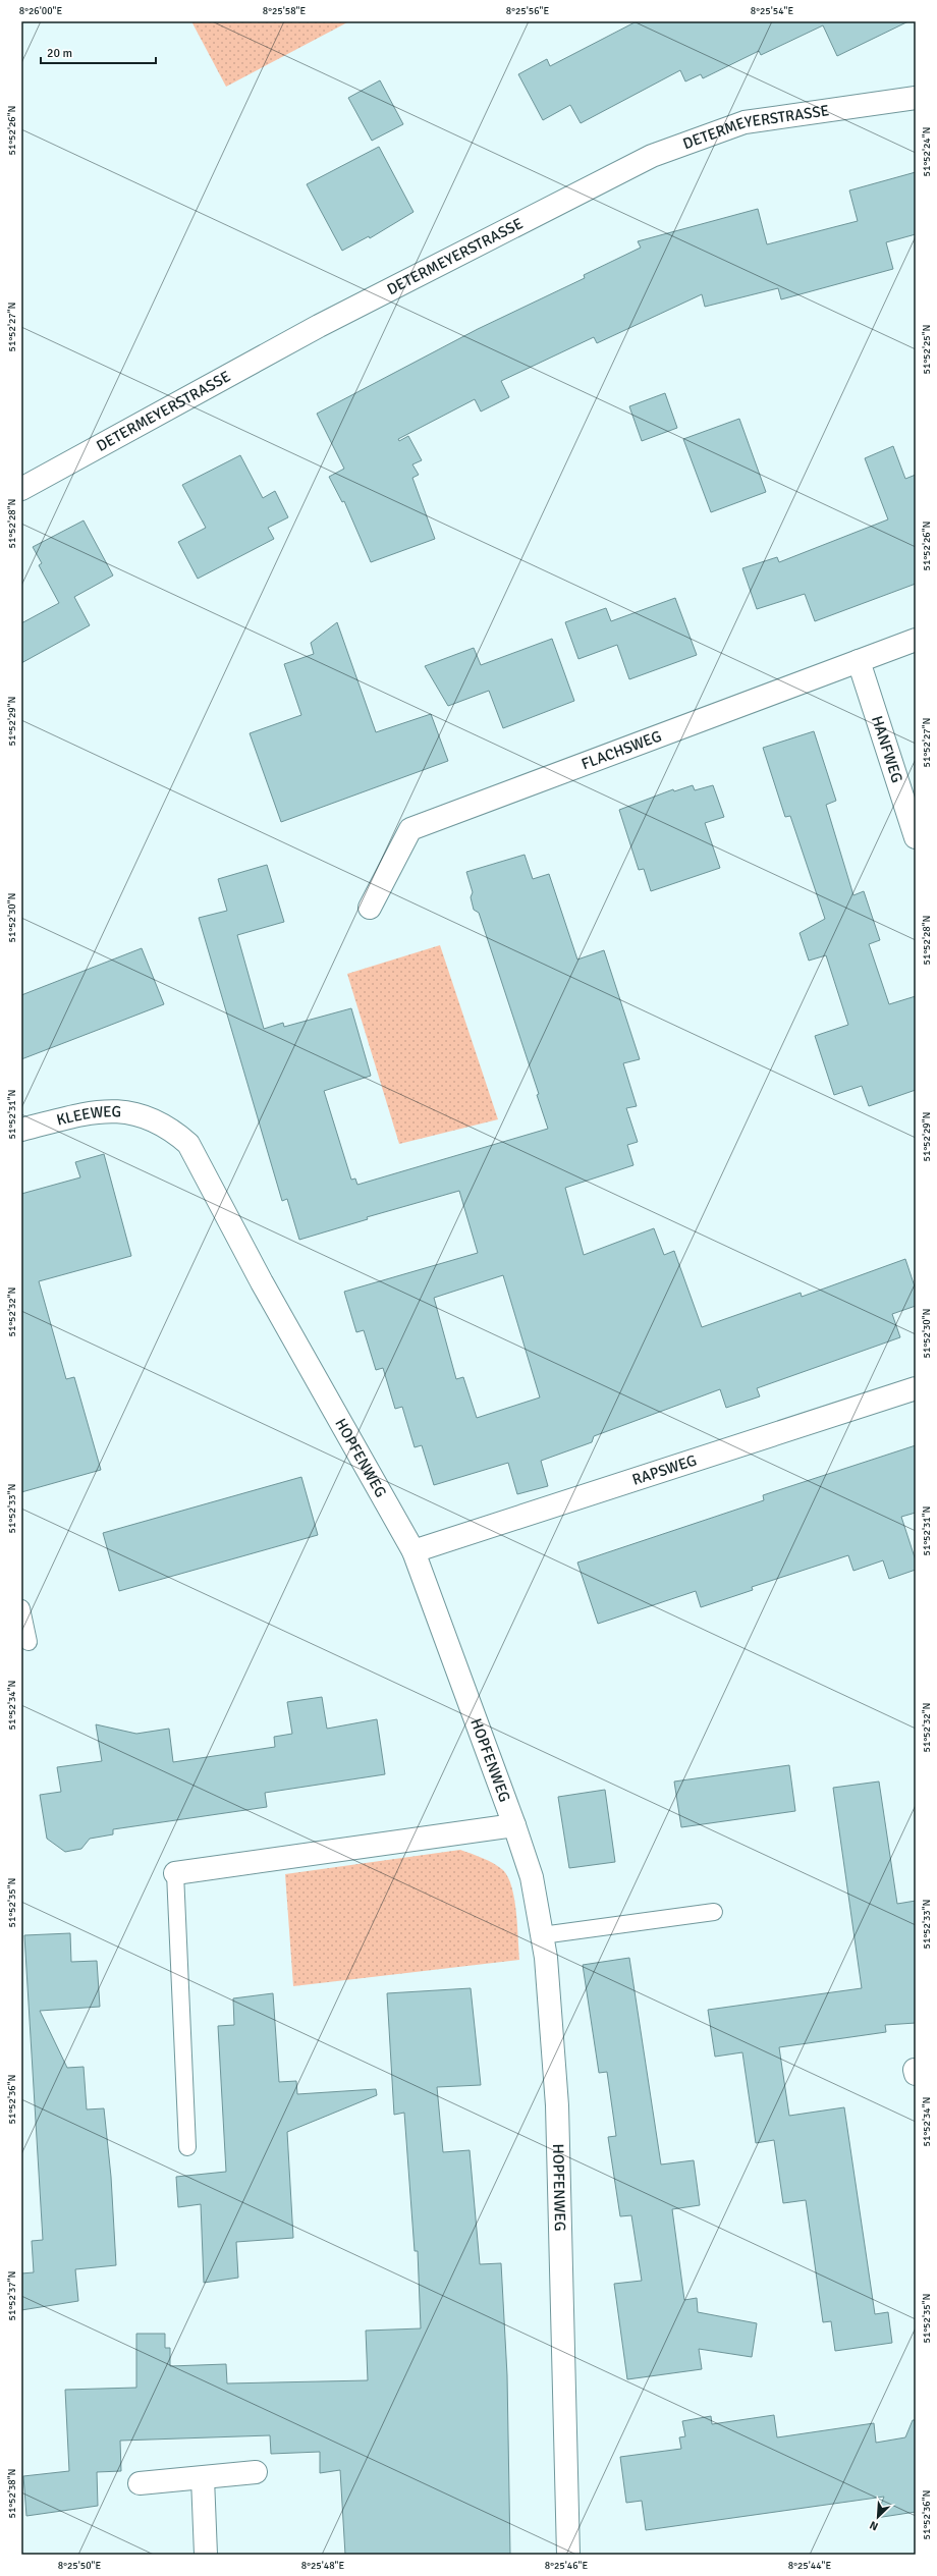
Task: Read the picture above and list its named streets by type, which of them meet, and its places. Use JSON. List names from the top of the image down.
{
  "streets": {
    "street": [
      "DETERMEYERSTRASSE",
      "FLACHSWEG",
      "HANFWEG",
      "KLEEWEG",
      "HOPFENWEG",
      "RAPSWEG"
    ]
  },
  "crossings": [
    ["FLACHSWEG", "HANFWEG"],
    ["KLEEWEG", "HOPFENWEG"],
    ["HOPFENWEG", "RAPSWEG"]
  ],
  "scale_bar": "20 m",
  "north": "bottom left",
  "coordinates": [
    "8°26'00\"E",
    "8°25'58\"E",
    "8°25'56\"E",
    "8°25'54\"E",
    "51°52'26\"N",
    "51°52'24\"N",
    "51°52'27\"N",
    "51°52'25\"N",
    "51°52'28\"N",
    "51°52'29\"N",
    "51°52'30\"N",
    "51°52'31\"N",
    "51°52'32\"N",
    "51°52'33\"N",
    "51°52'34\"N",
    "51°52'35\"N",
    "51°52'36\"N",
    "51°52'37\"N",
    "51°52'38\"N",
    "8°25'50\"E",
    "8°25'48\"E",
    "8°25'46\"E",
    "8°25'44\"E"
  ]
}
